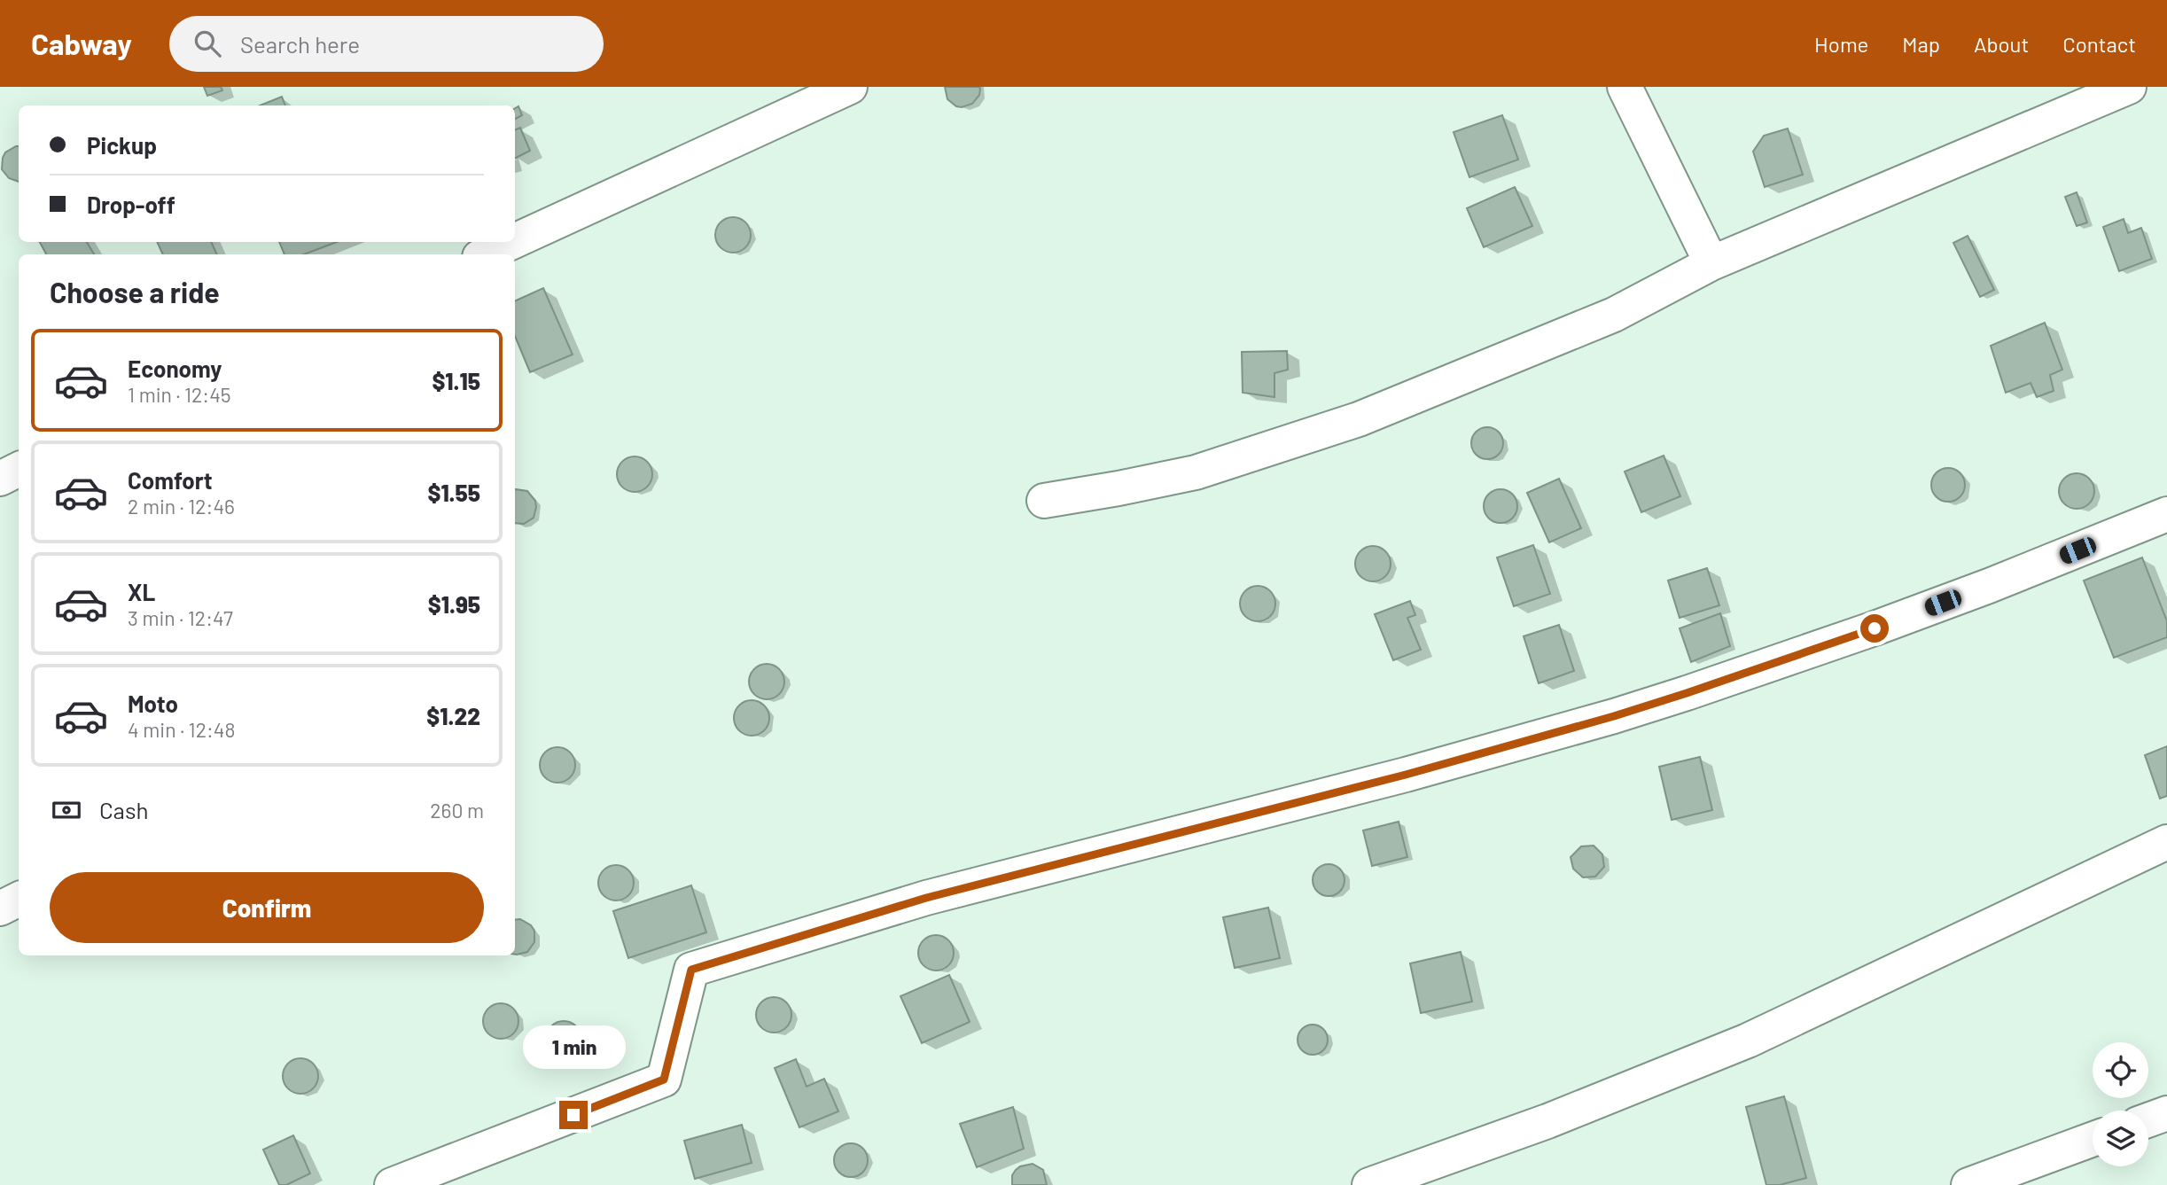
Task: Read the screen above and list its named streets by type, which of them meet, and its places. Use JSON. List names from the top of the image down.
{
  "page": {
    "header": "Cabway",
    "search": "Search here",
    "nav": [
      "Home",
      "Map",
      "About",
      "Contact"
    ],
    "banner": ["Pickup", "Drop-off"],
    "heading": "Choose a ride",
    "list": [
      {
        "name": "Economy",
        "note": "1 min · 12:45",
        "value": "$1.15"
      },
      {
        "name": "Comfort",
        "note": "2 min · 12:46",
        "value": "$1.55"
      },
      {
        "name": "XL",
        "note": "3 min · 12:47",
        "value": "$1.95"
      },
      {
        "name": "Moto",
        "note": "4 min · 12:48",
        "value": "$1.22"
      }
    ],
    "pay": ["Cash", "260 m"],
    "buttons": "Confirm",
    "bubble": "1 min"
  }
}
